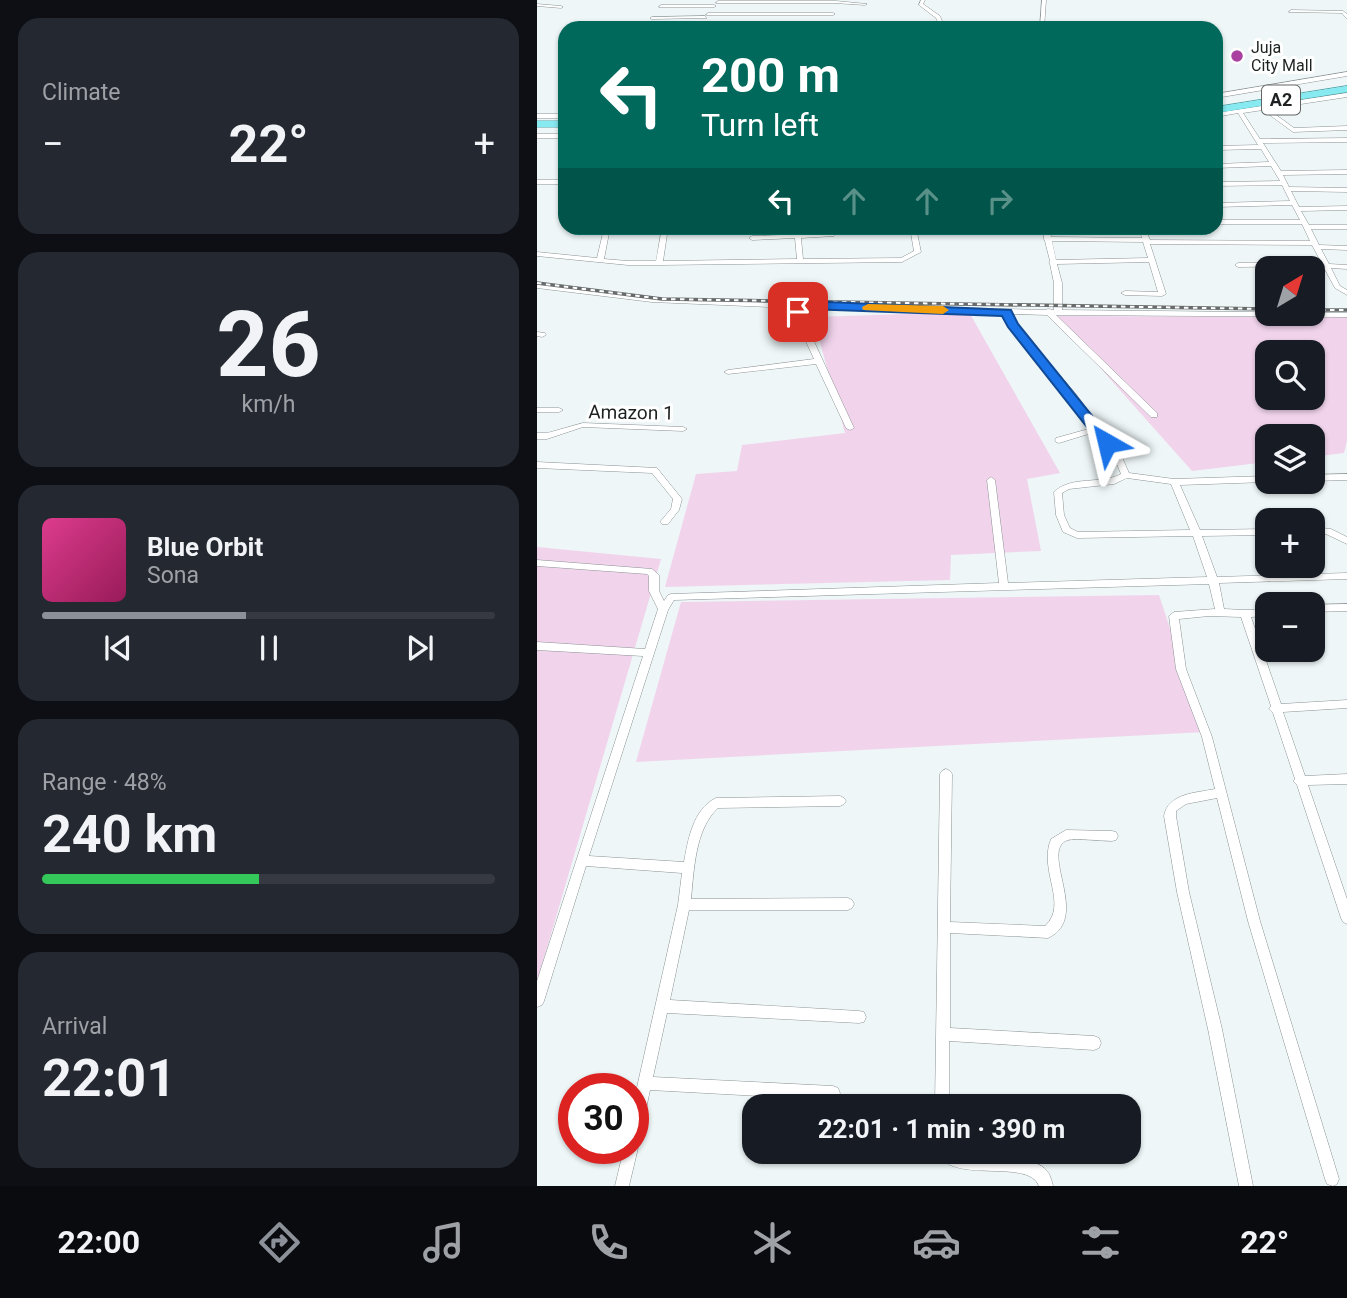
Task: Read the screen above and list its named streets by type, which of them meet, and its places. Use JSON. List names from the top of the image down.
{
  "streets": {
    "highway": ["A2"],
    "street": ["Amazon 1"]
  },
  "places": ["Juja City Mall"],
  "north": "top right",
  "page": {
    "tile": [
      "Climate",
      ["26", "km/h"],
      ["Range · 48%", "240 km"],
      ["Arrival", "22:01"]
    ],
    "turn": ["200 m", "Turn left"],
    "heat": ["−", "22°", "+"],
    "map_buttons": ["+", "−"],
    "song": ["Blue Orbit", "Sona"],
    "limit": "30",
    "trip": "22:01 · 1 min · 390 m",
    "tabs": ["22:00", "22°"]
  }
}
